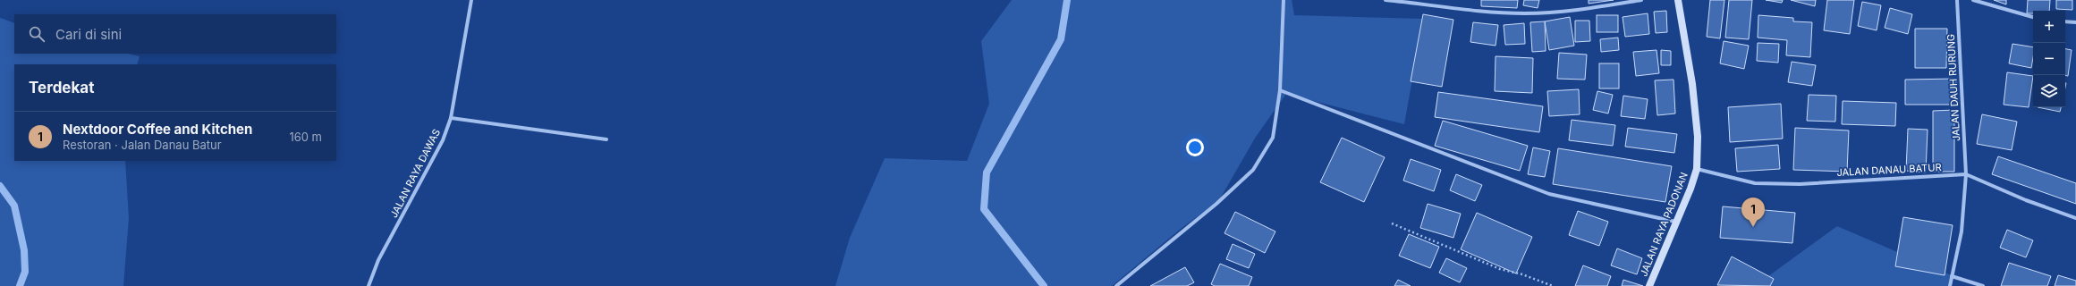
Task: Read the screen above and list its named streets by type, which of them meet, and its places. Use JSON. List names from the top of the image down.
{
  "streets": {
    "main road": ["JALAN RAYA PADONAN"],
    "street": ["JALAN DAUH RURUNG", "JALAN DANAU BATUR", "JALAN RAYA DAWAS"]
  },
  "crossings": [
    ["JALAN DAUH RURUNG", "JALAN DANAU BATUR"],
    ["JALAN DANAU BATUR", "JALAN RAYA PADONAN"]
  ],
  "page": {
    "map_buttons": ["+", "−"],
    "search": "Cari di sini",
    "heading": "Terdekat",
    "list": [
      {
        "mark": "1",
        "name": "Nextdoor Coffee and Kitchen",
        "note": "Restoran · Jalan Danau Batur",
        "value": "160 m"
      }
    ],
    "pins": "1"
  }
}
